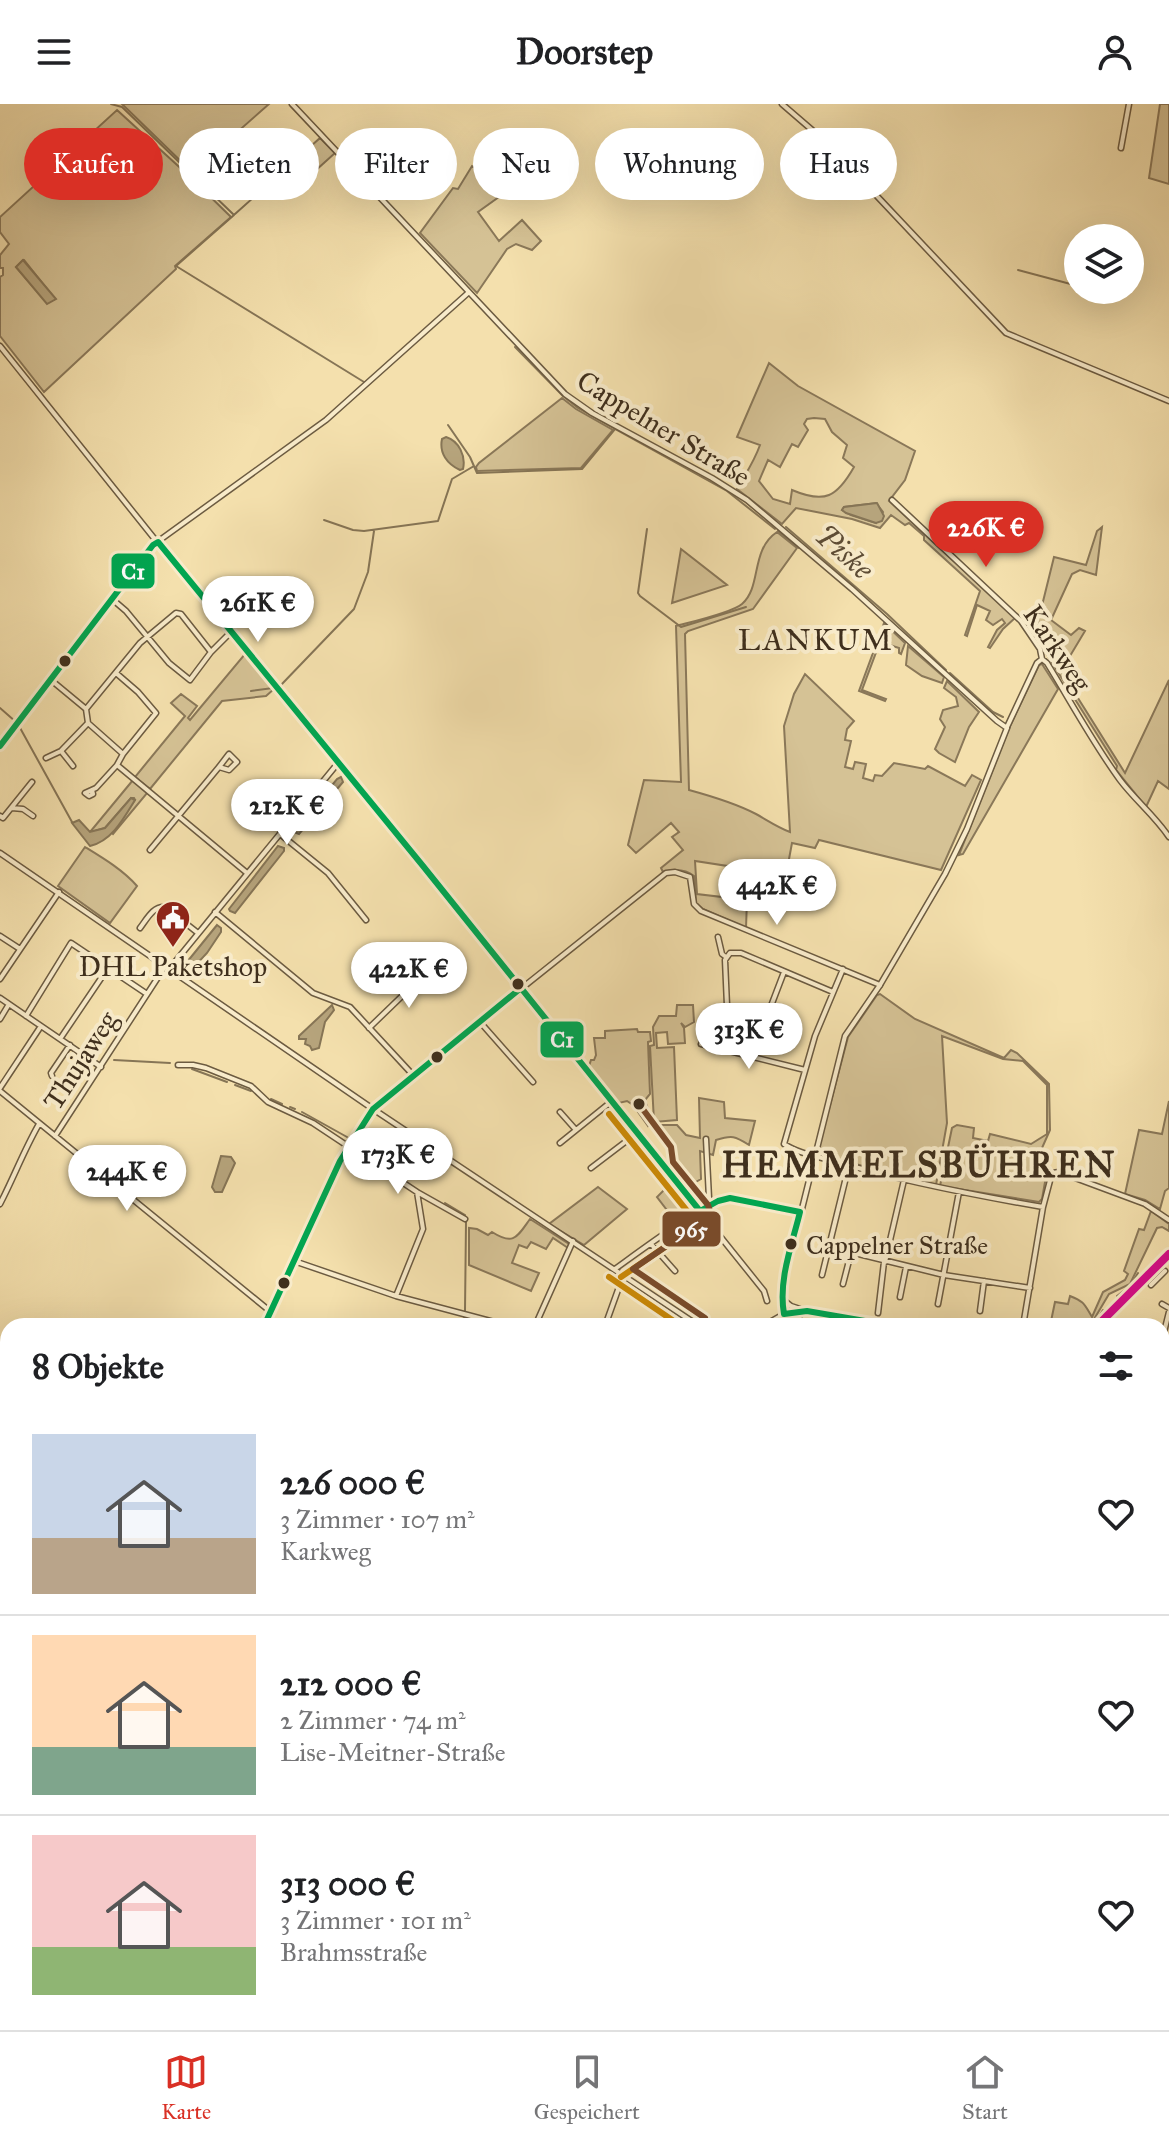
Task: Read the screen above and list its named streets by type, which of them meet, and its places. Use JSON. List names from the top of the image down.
{
  "streets": {
    "street": ["Cappelner Straße", "Karkweg", "Thujaweg"]
  },
  "districts": ["LANKUM", "HEMMELSBÜHREN"],
  "water": ["Piske"],
  "places": {
    "public building": ["DHL Paketshop"],
    "other": ["Cappelner Straße"]
  },
  "lines": ["transit line C1", "transit line 965"],
  "page": {
    "header": "Doorstep",
    "chip": [
      "Kaufen",
      "Mieten",
      "Filter",
      "Neu",
      "Wohnung",
      "Haus"
    ],
    "price": [
      "226K €",
      "261K €",
      "212K €",
      "442K €",
      "422K €",
      "313K €",
      "173K €",
      "244K €"
    ],
    "heading": "8 Objekte",
    "list": [
      {
        "name": "226 000 €",
        "note": "3 Zimmer · 107 m² · Karkweg"
      },
      {
        "name": "212 000 €",
        "note": "2 Zimmer · 74 m² · Lise-Meitner-Straße"
      },
      {
        "name": "313 000 €",
        "note": "3 Zimmer · 101 m² · Brahmsstraße"
      }
    ],
    "tabs": ["Karte", "Gespeichert", "Start"]
  }
}
